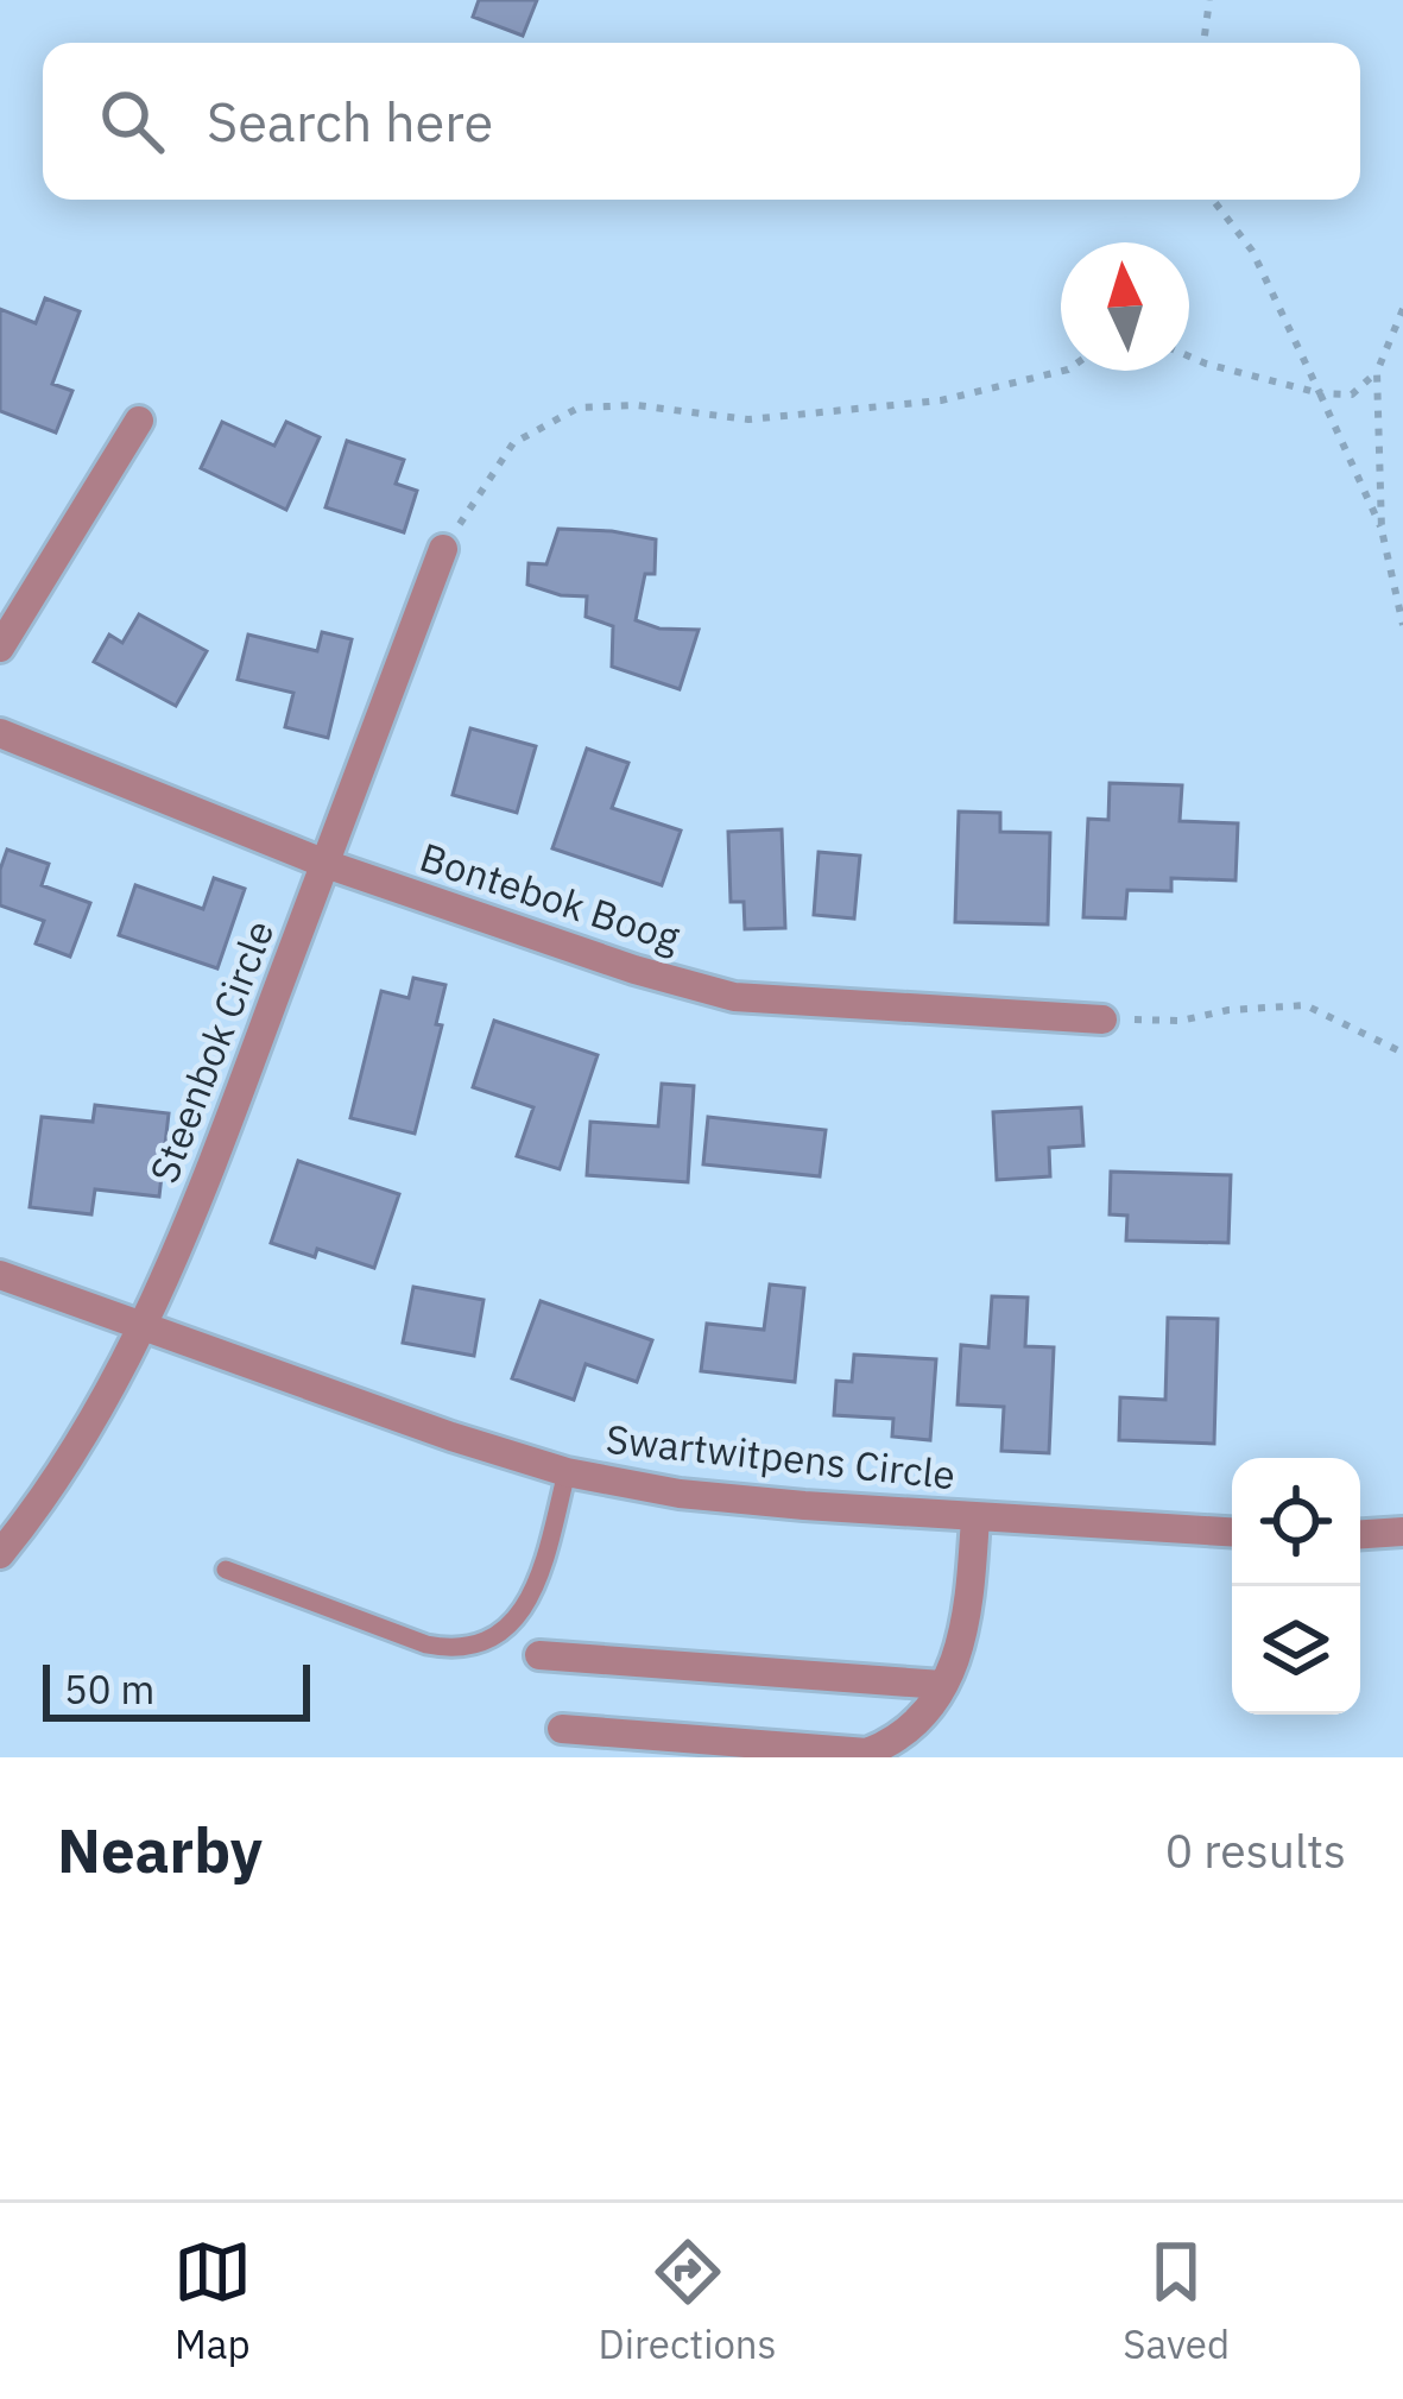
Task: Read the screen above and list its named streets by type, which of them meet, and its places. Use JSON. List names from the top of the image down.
{
  "streets": {
    "street": ["Bontebok Boog", "Steenbok Circle", "Swartwitpens Circle"]
  },
  "crossings": [
    ["Bontebok Boog", "Steenbok Circle"],
    ["Steenbok Circle", "Swartwitpens Circle"]
  ],
  "scale_bar": "50 m",
  "north": "top",
  "page": {
    "search": "Search here",
    "scale": "50 m",
    "heading": ["Nearby", "0 results"],
    "nav": ["Map", "Directions", "Saved"]
  }
}
